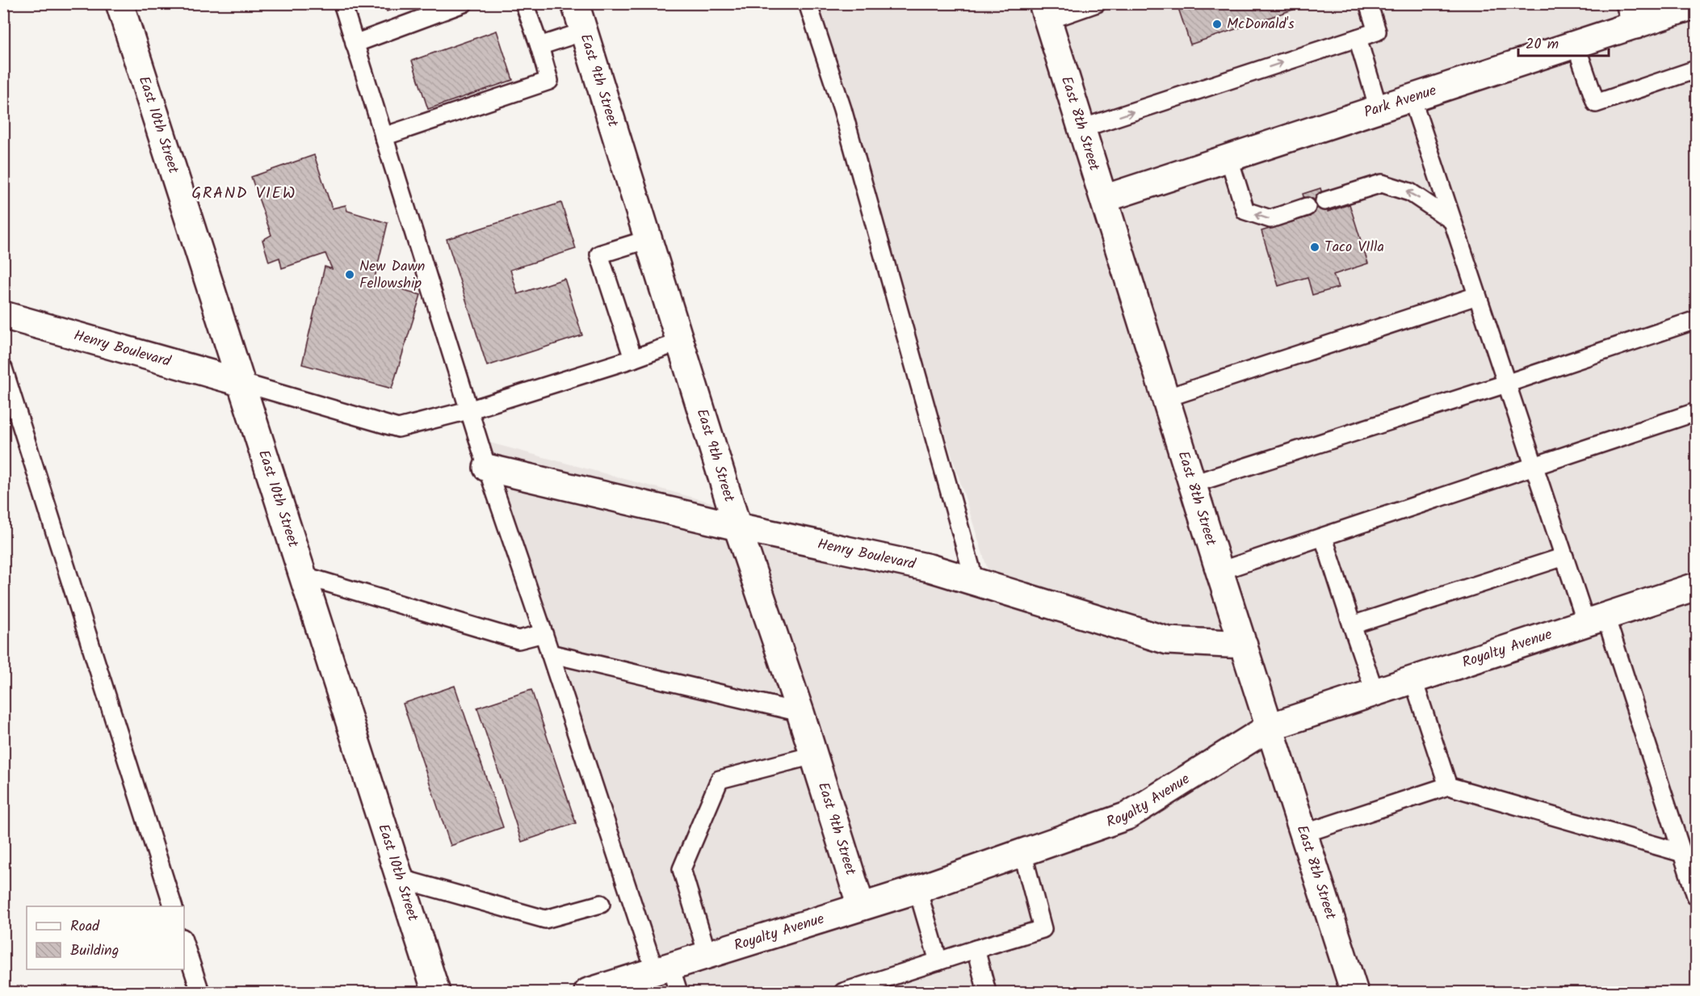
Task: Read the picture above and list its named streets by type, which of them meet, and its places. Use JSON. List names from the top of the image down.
{
  "streets": {
    "street": [
      "East 9th Street",
      "Park Avenue",
      "East 8th Street",
      "East 10th Street",
      "Henry Boulevard",
      "Royalty Avenue"
    ]
  },
  "crossings": [
    ["East 9th Street", "Henry Boulevard"],
    ["East 9th Street", "Royalty Avenue"],
    ["Park Avenue", "East 8th Street"],
    ["East 8th Street", "Henry Boulevard"],
    ["East 8th Street", "Royalty Avenue"],
    ["East 10th Street", "Henry Boulevard"]
  ],
  "districts": ["GRAND VIEW"],
  "places": ["McDonald's", "Taco VIlla", "New Dawn Fellowship"],
  "legend": ["Road", "Building"],
  "scale_bar": "20 m"
}
